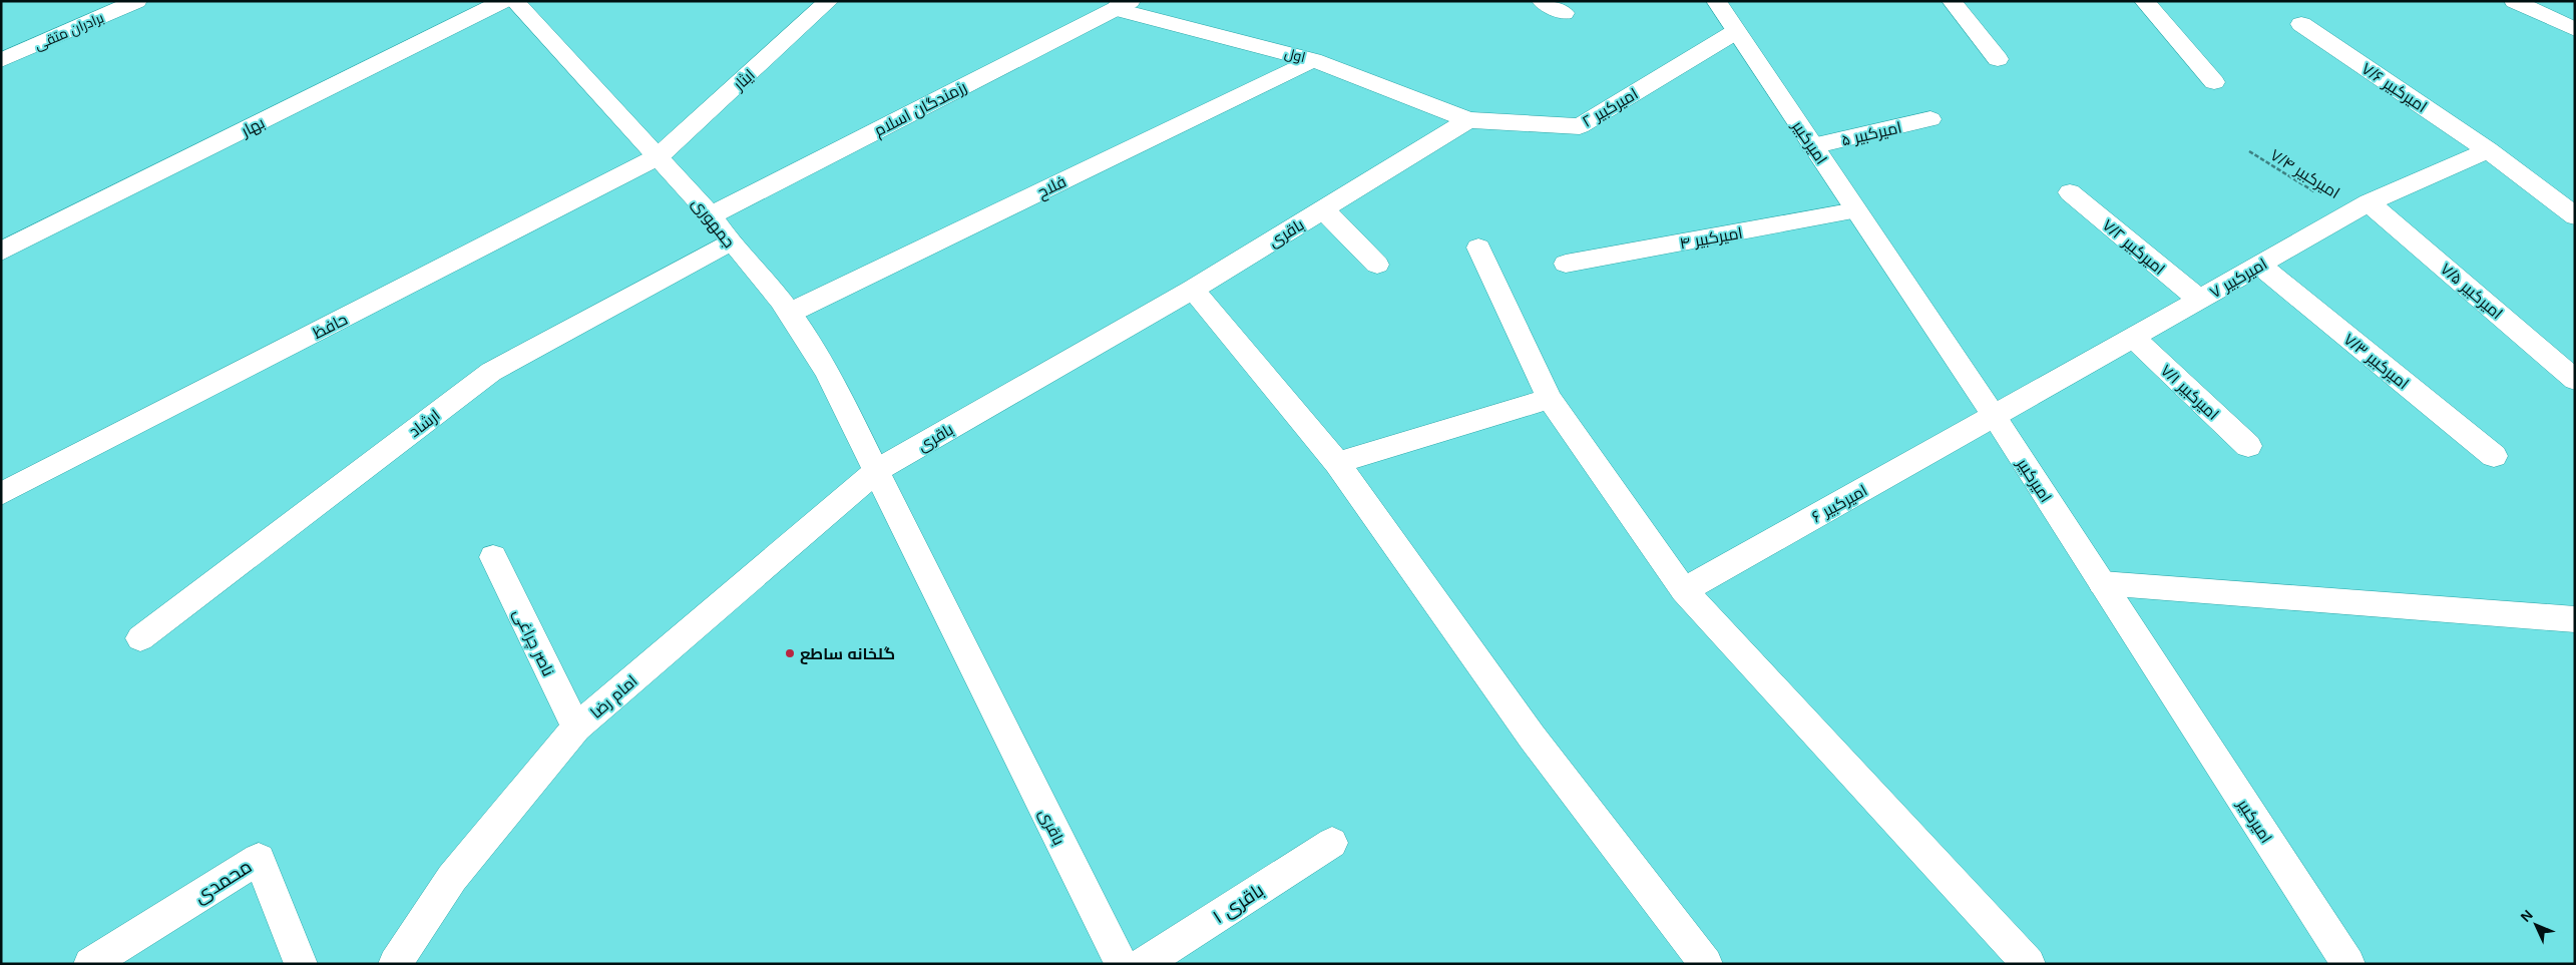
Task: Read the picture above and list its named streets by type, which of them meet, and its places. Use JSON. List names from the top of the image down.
{
  "streets": {
    "street": [
      "برادران متقی",
      "اول",
      "ایثار",
      "امیرکبیر ۷/۶",
      "امیرکبیر ۲",
      "رزمندگان اسلام",
      "بهار",
      "امیرکبیر ۵",
      "امیرکبیر",
      "فلاح",
      "جمهوری",
      "باقری",
      "امیرکبیر ۴",
      "امیرکبیر ۷/۲",
      "امیرکبیر ۷",
      "امیرکبیر ۷/۵",
      "حافظ",
      "امیرکبیر ۷/۳",
      "امیرکبیر ۷/۱",
      "ارشاد",
      "امیرکبیر ۶",
      "ناصر چراغی",
      "امام رضا",
      "محمدی",
      "باقری ۱"
    ],
    "path": ["امیرکبیر ۷/۴"]
  },
  "crossings": [
    ["اول", "امیرکبیر ۲"],
    ["اول", "رزمندگان اسلام"],
    ["اول", "فلاح"],
    ["اول", "باقری"],
    ["ایثار", "جمهوری"],
    ["ایثار", "حافظ"],
    ["امیرکبیر ۷/۶", "امیرکبیر ۷"],
    ["امیرکبیر ۲", "امیرکبیر"],
    ["امیرکبیر ۲", "باقری"],
    ["رزمندگان اسلام", "جمهوری"],
    ["امیرکبیر ۵", "امیرکبیر"],
    ["امیرکبیر", "امیرکبیر ۴"],
    ["امیرکبیر", "امیرکبیر ۷"],
    ["امیرکبیر", "امیرکبیر ۶"],
    ["امیرکبیر ۷/۴", "امیرکبیر ۷"],
    ["امیرکبیر ۷/۴", "امیرکبیر ۷/۵"],
    ["فلاح", "جمهوری"],
    ["جمهوری", "باقری"],
    ["جمهوری", "حافظ"],
    ["جمهوری", "ارشاد"],
    ["جمهوری", "امام رضا"],
    ["باقری", "امام رضا"],
    ["امیرکبیر ۷/۲", "امیرکبیر ۷"],
    ["امیرکبیر ۷", "امیرکبیر ۷/۵"],
    ["امیرکبیر ۷", "امیرکبیر ۷/۳"],
    ["امیرکبیر ۷", "امیرکبیر ۷/۱"],
    ["امیرکبیر ۷", "امیرکبیر ۶"],
    ["ناصر چراغی", "امام رضا"]
  ],
  "places": ["گلخانه ساطع"],
  "north": "top left"
}
